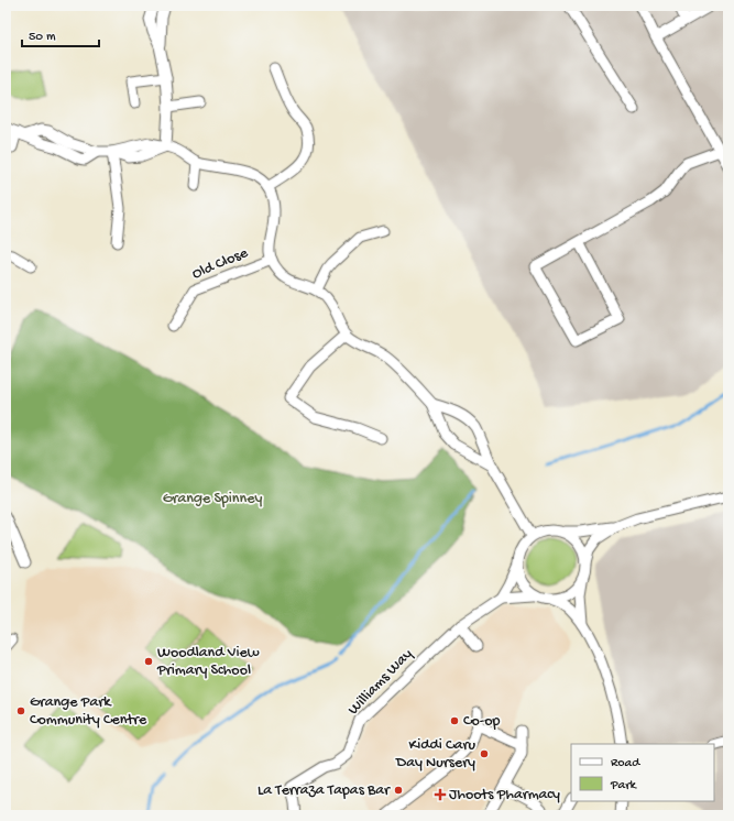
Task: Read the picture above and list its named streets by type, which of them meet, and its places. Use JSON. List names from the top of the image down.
{
  "streets": {
    "street": ["Old Close", "Williams Way"]
  },
  "parks": ["Grange Spinney"],
  "places": {
    "other": [
      "Woodland View Primary School",
      "Grange Park Community Centre",
      "Co-op",
      "Kiddi Caru Day Nursery",
      "La Terraza Tapas Bar"
    ],
    "health": ["Jhoots Pharmacy"]
  },
  "legend": ["Road", "Park"],
  "scale_bar": "50 m"
}
